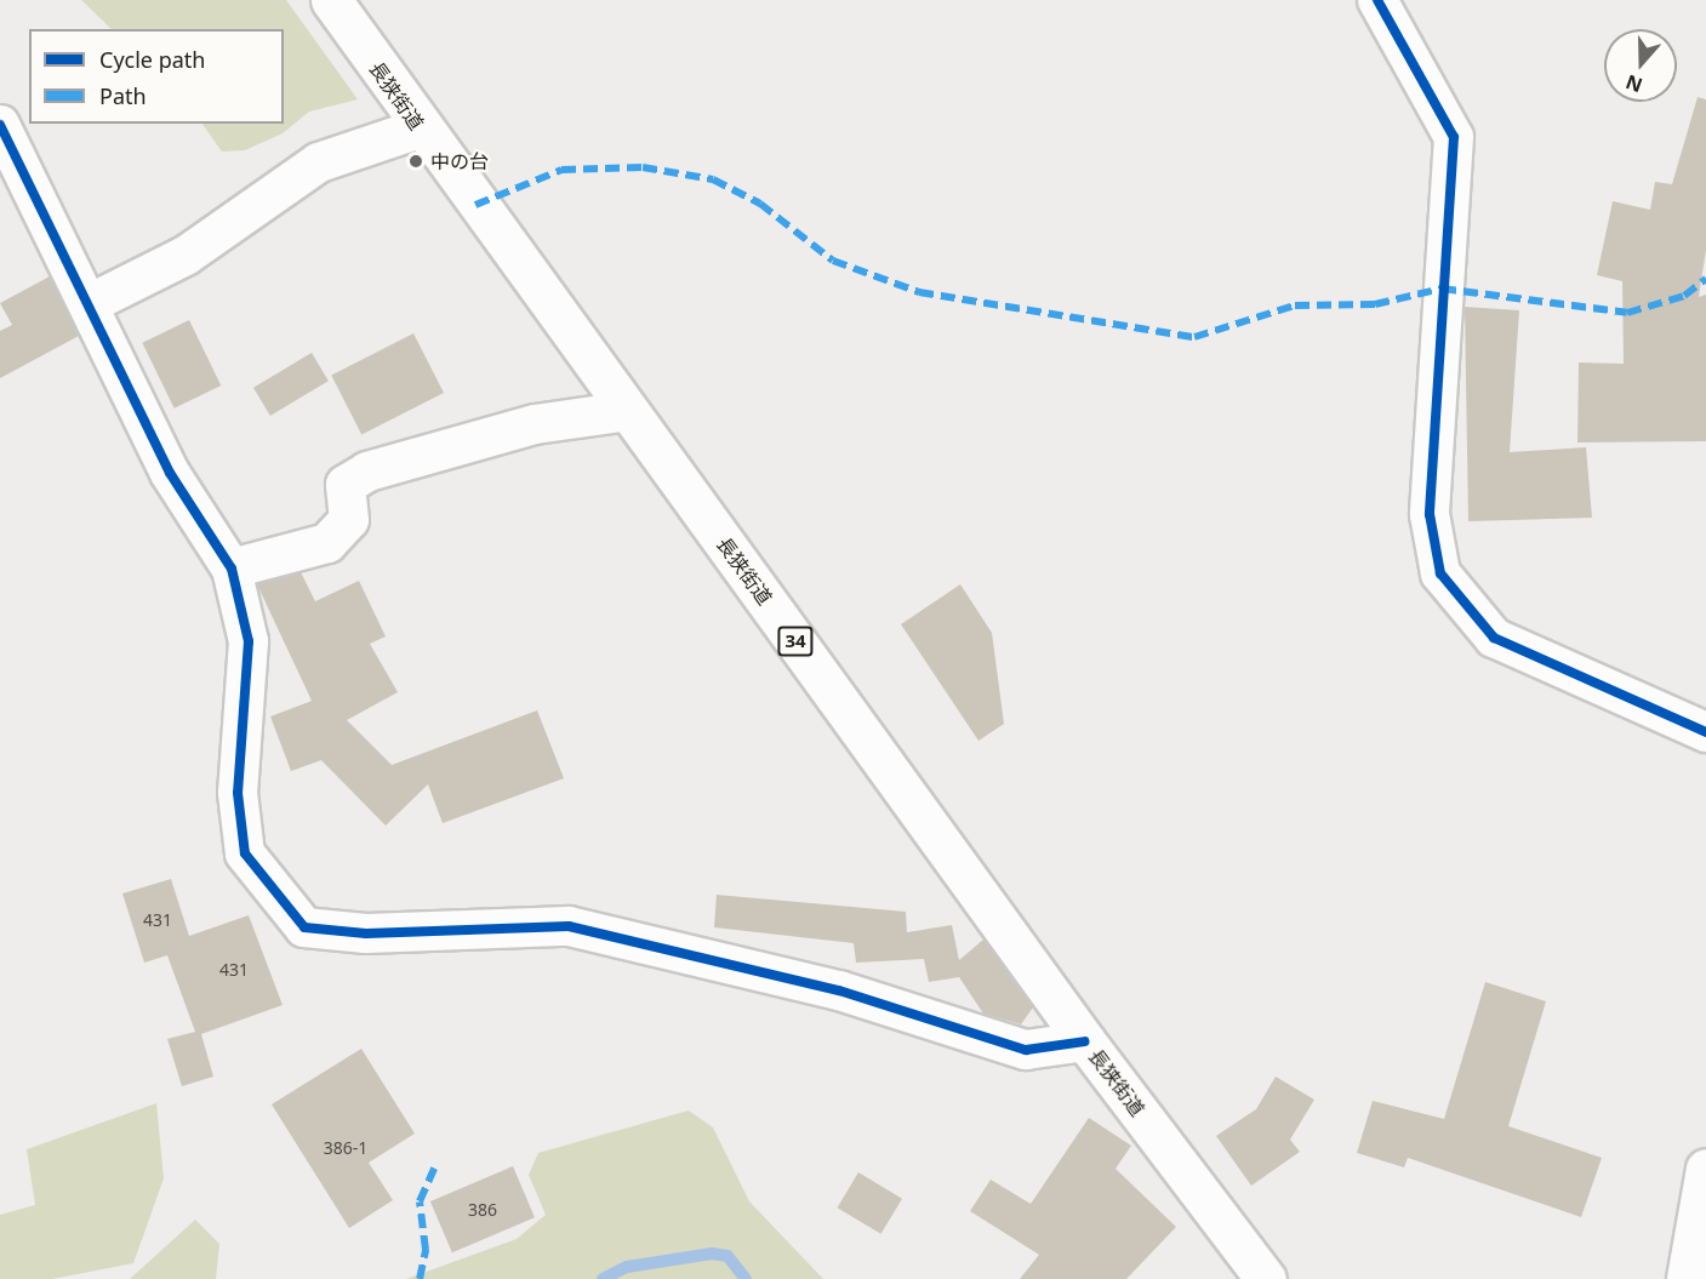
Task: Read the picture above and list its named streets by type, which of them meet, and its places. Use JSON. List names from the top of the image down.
{
  "streets": {
    "main road": ["長狭街道", "34"]
  },
  "places": ["中の台"],
  "house_numbers": [
    "431",
    "431",
    "386-1",
    "386"
  ],
  "legend": ["Cycle path", "Path"],
  "north": "bottom"
}
